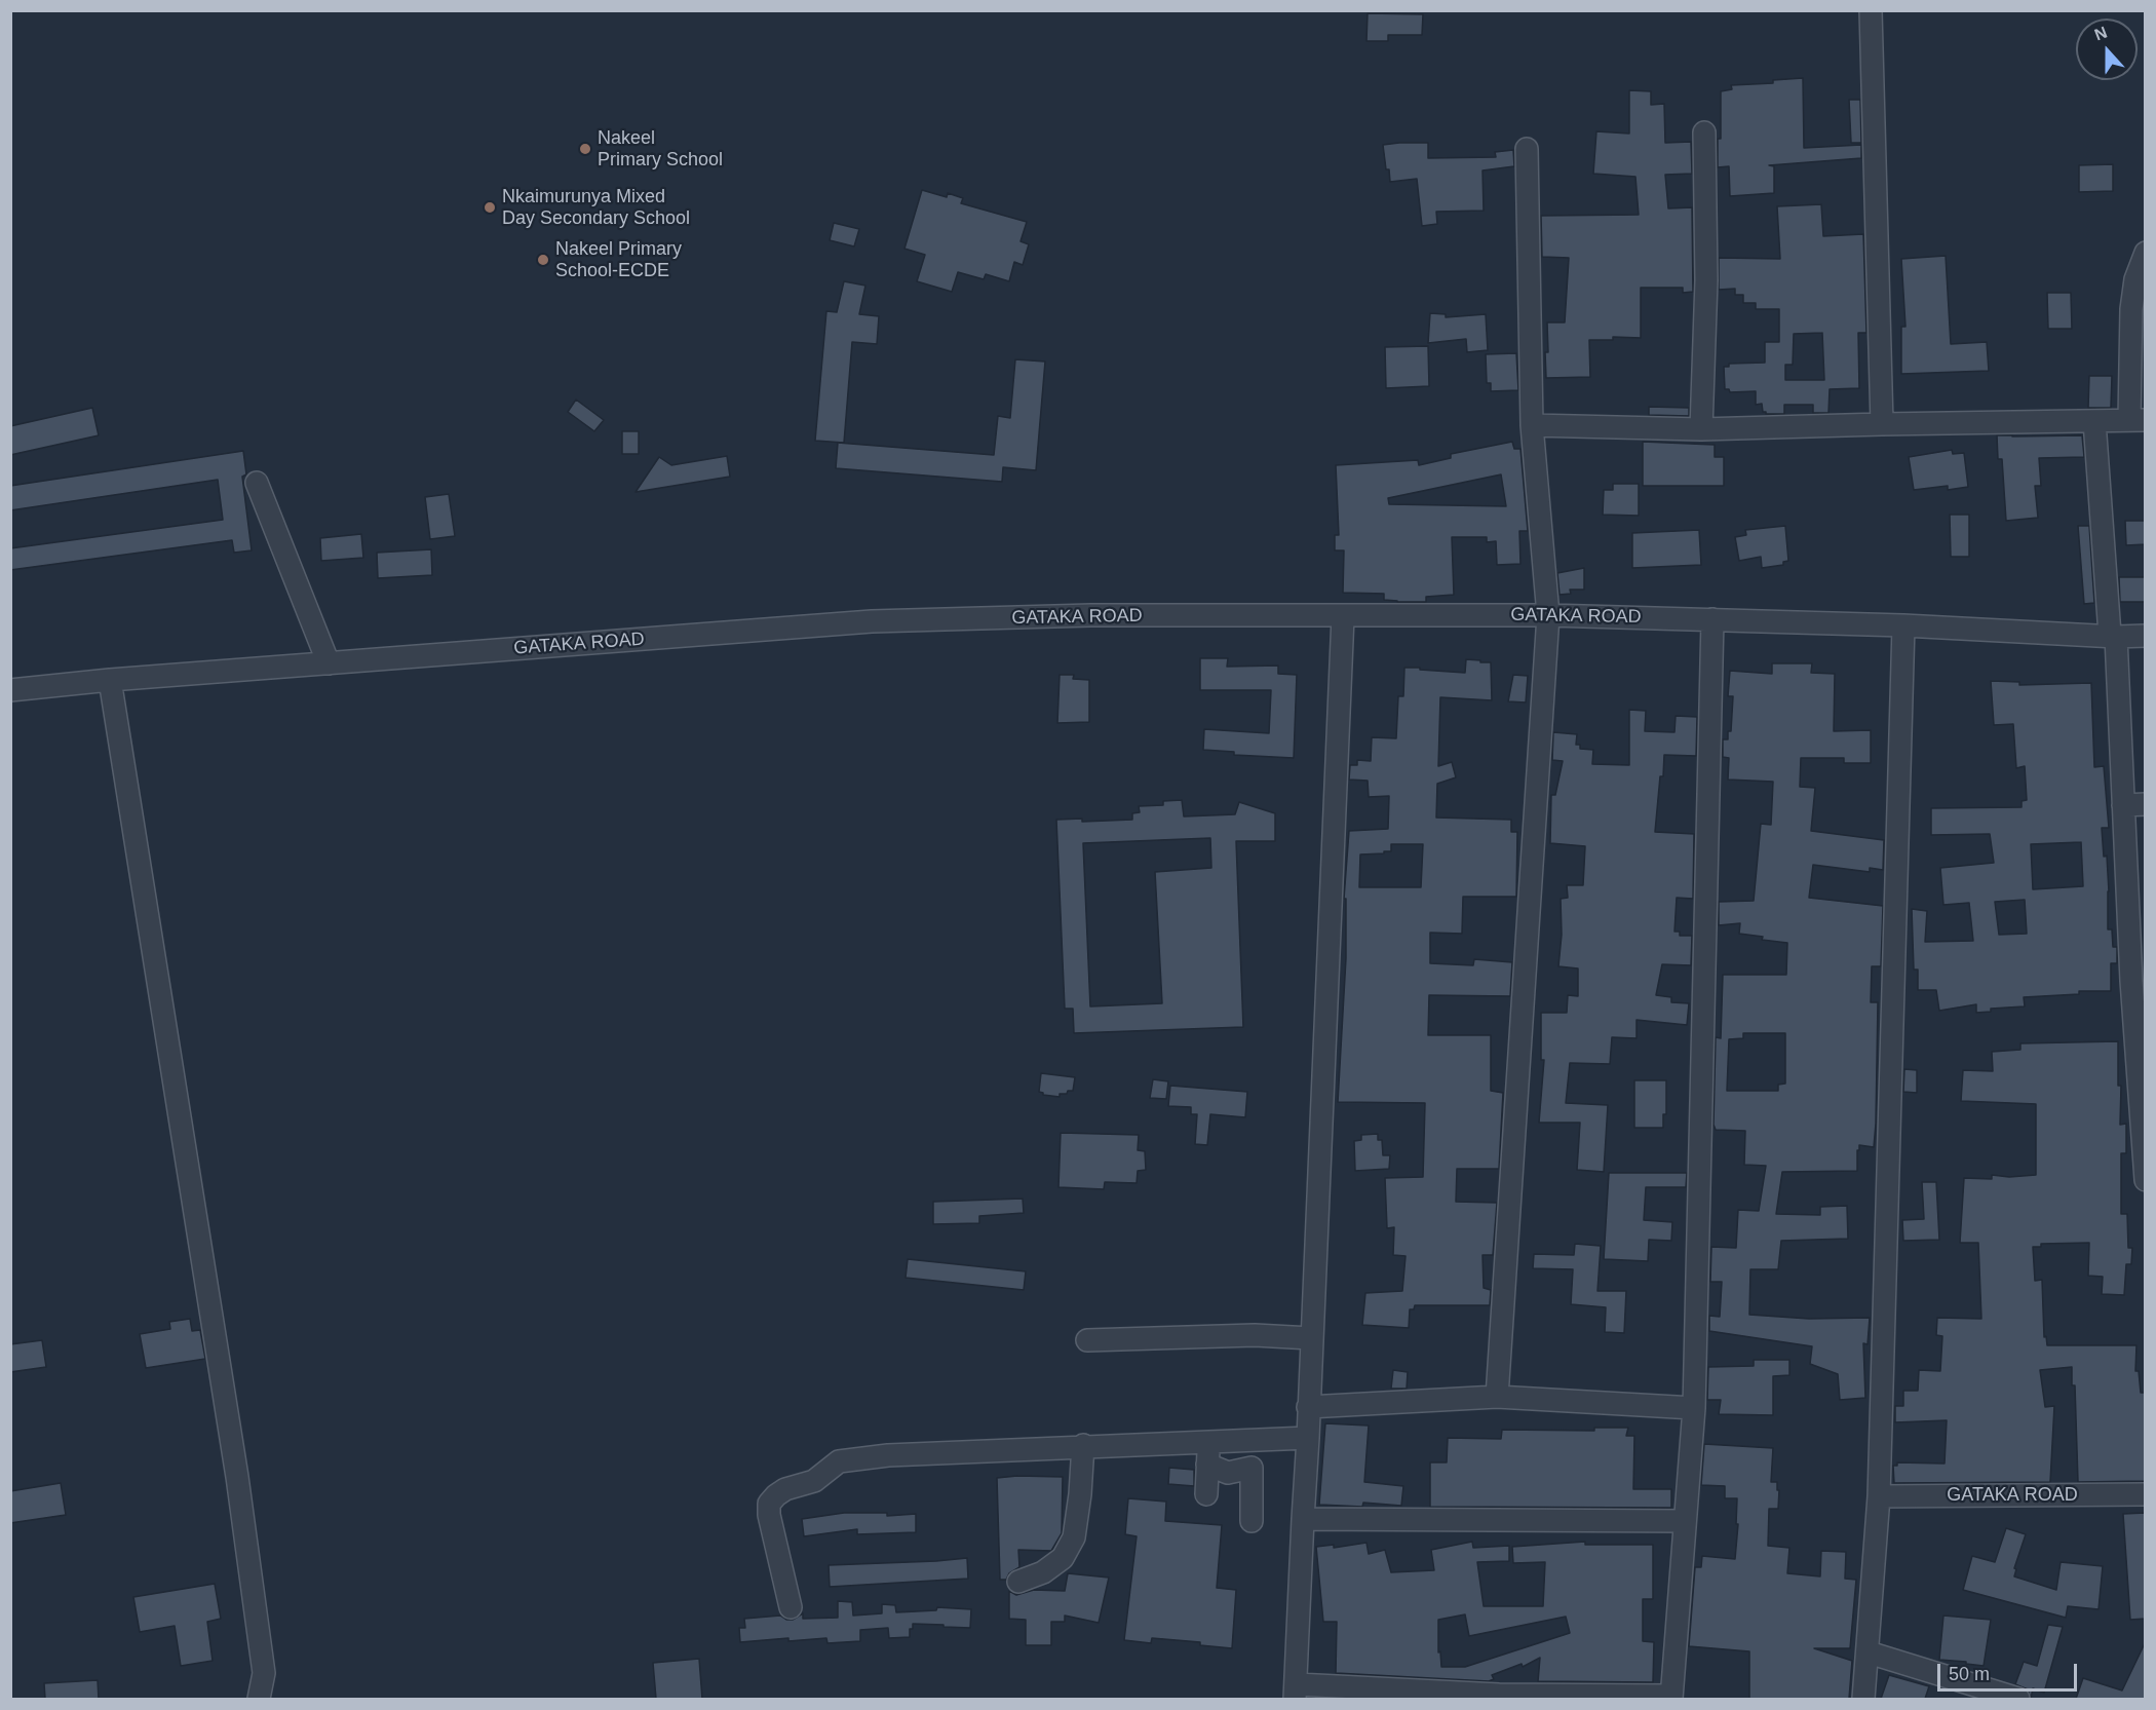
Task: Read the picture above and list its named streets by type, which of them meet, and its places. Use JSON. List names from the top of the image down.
{
  "streets": {
    "street": ["GATAKA ROAD"]
  },
  "places": ["Nakeel Primary School", "Nkaimurunya Mixed Day Secondary School", "Nakeel Primary School-ECDE"],
  "scale_bar": "50 m",
  "north": "top"
}
